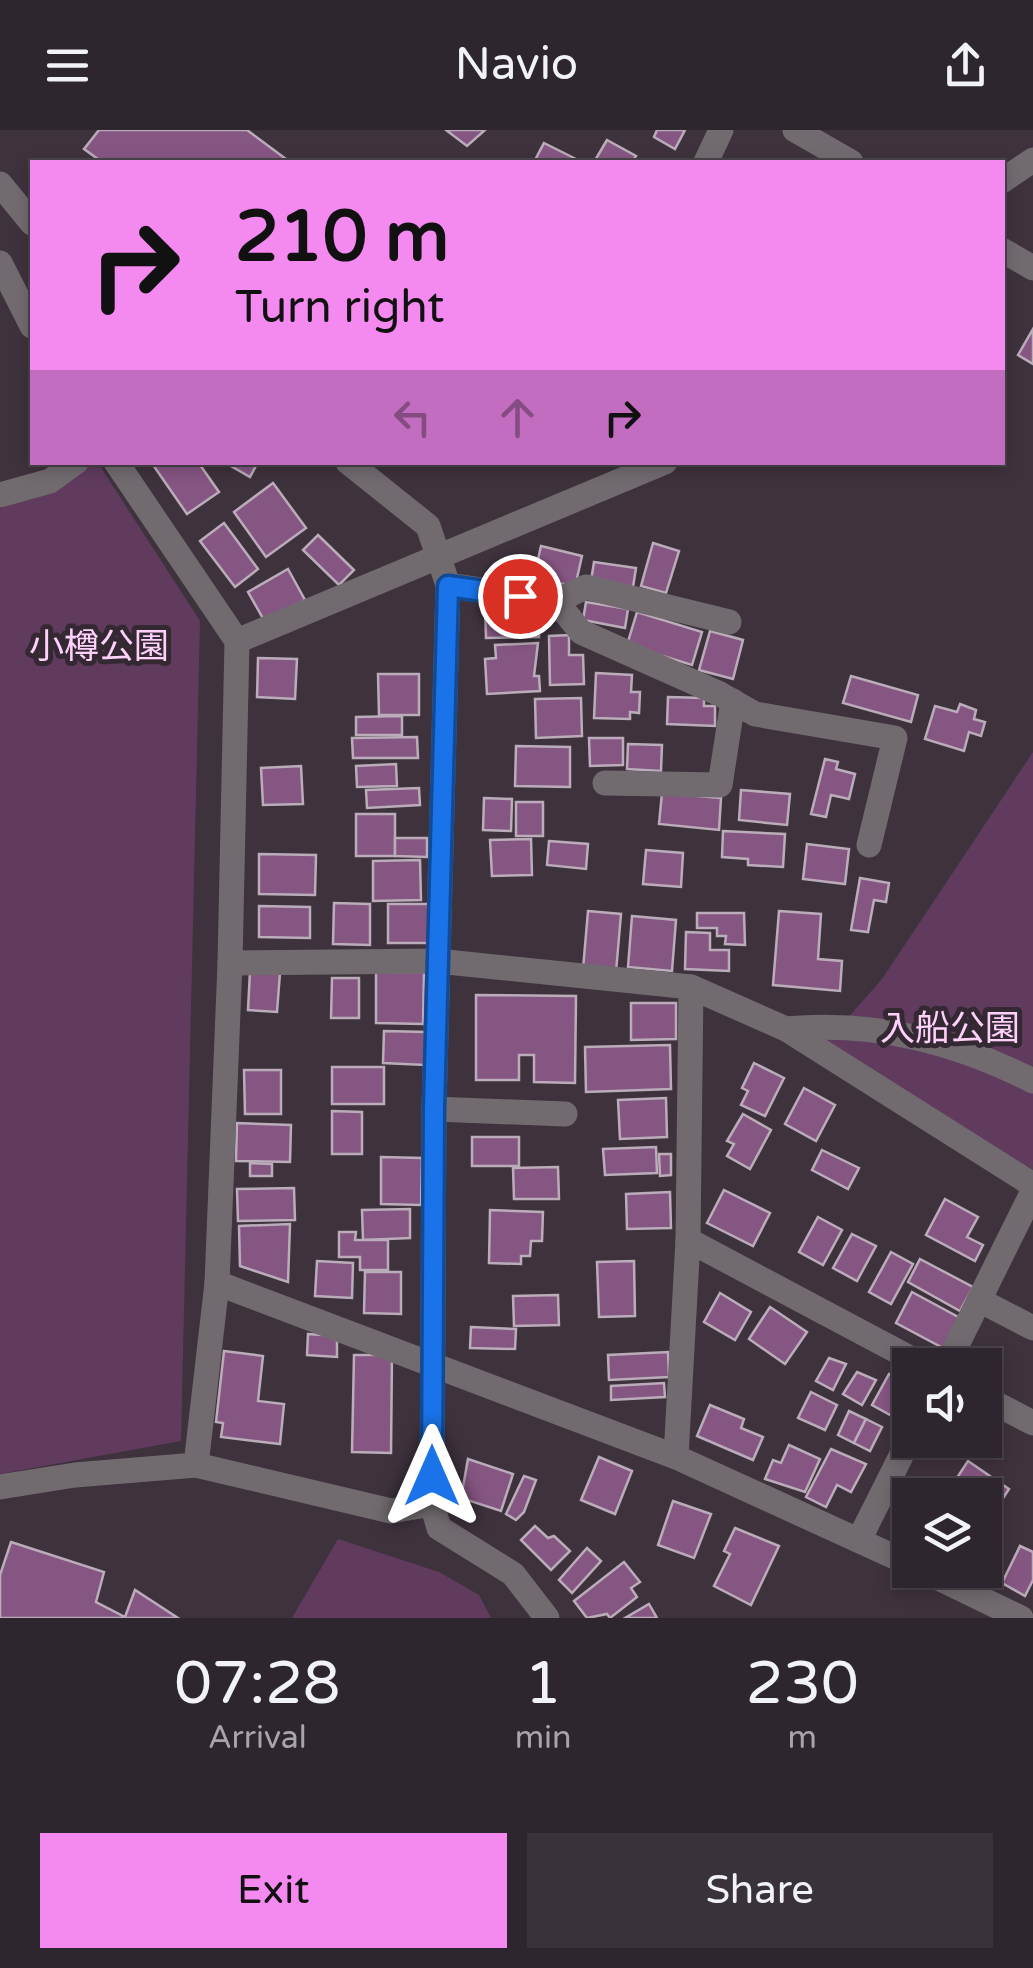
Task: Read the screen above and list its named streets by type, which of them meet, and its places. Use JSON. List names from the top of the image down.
{
  "parks": ["小樽公園", "入船公園"],
  "page": {
    "header": "Navio",
    "turn": ["210 m", "Turn right"],
    "eta": [
      "07:28",
      "Arrival",
      "1",
      "min",
      "230",
      "m"
    ],
    "buttons": ["Exit", "Share"]
  }
}
